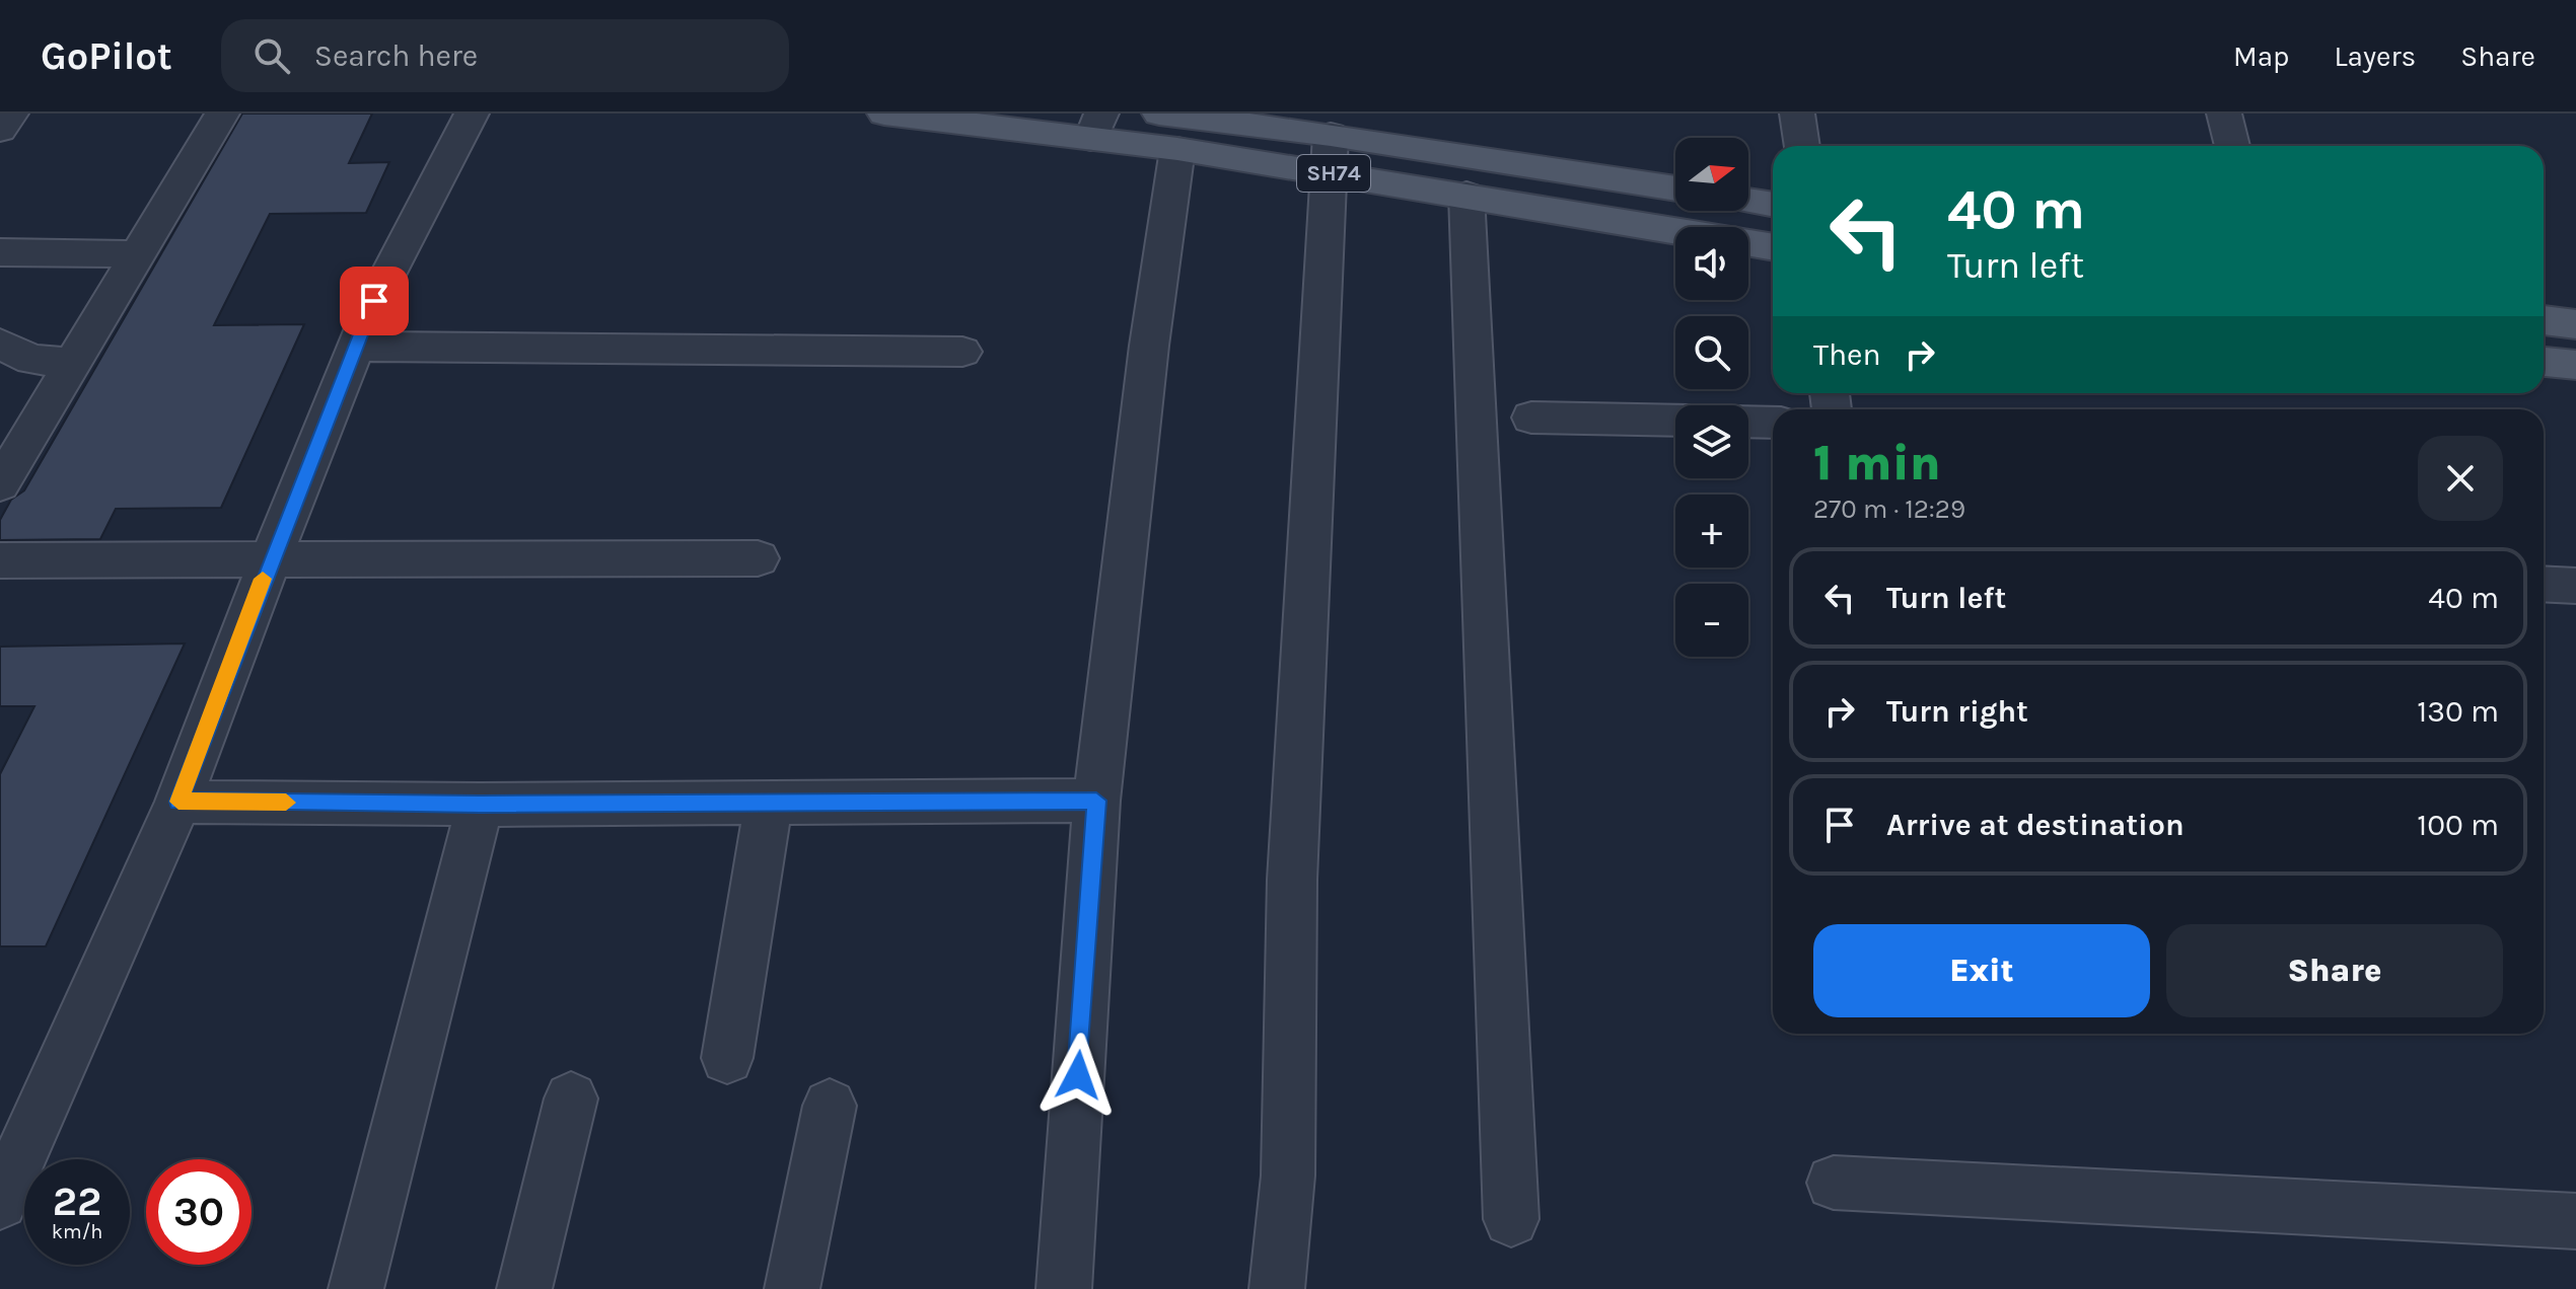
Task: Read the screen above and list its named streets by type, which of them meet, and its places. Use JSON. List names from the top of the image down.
{
  "streets": {
    "main road": ["SH74"]
  },
  "north": "right",
  "page": {
    "header": "GoPilot",
    "search": "Search here",
    "nav": ["Map", "Layers", "Share"],
    "map_buttons": ["+", "−"],
    "turn": ["40 m", "Turn left"],
    "then": "Then",
    "heading": ["1 min", "270 m · 12:29"],
    "list": [
      {
        "name": "Turn left",
        "value": "40 m"
      },
      {
        "name": "Turn right",
        "value": "130 m"
      },
      {
        "name": "Arrive at destination",
        "value": "100 m"
      }
    ],
    "buttons": ["Exit", "Share"],
    "speed": "22 km/h",
    "limit": "30"
  }
}
